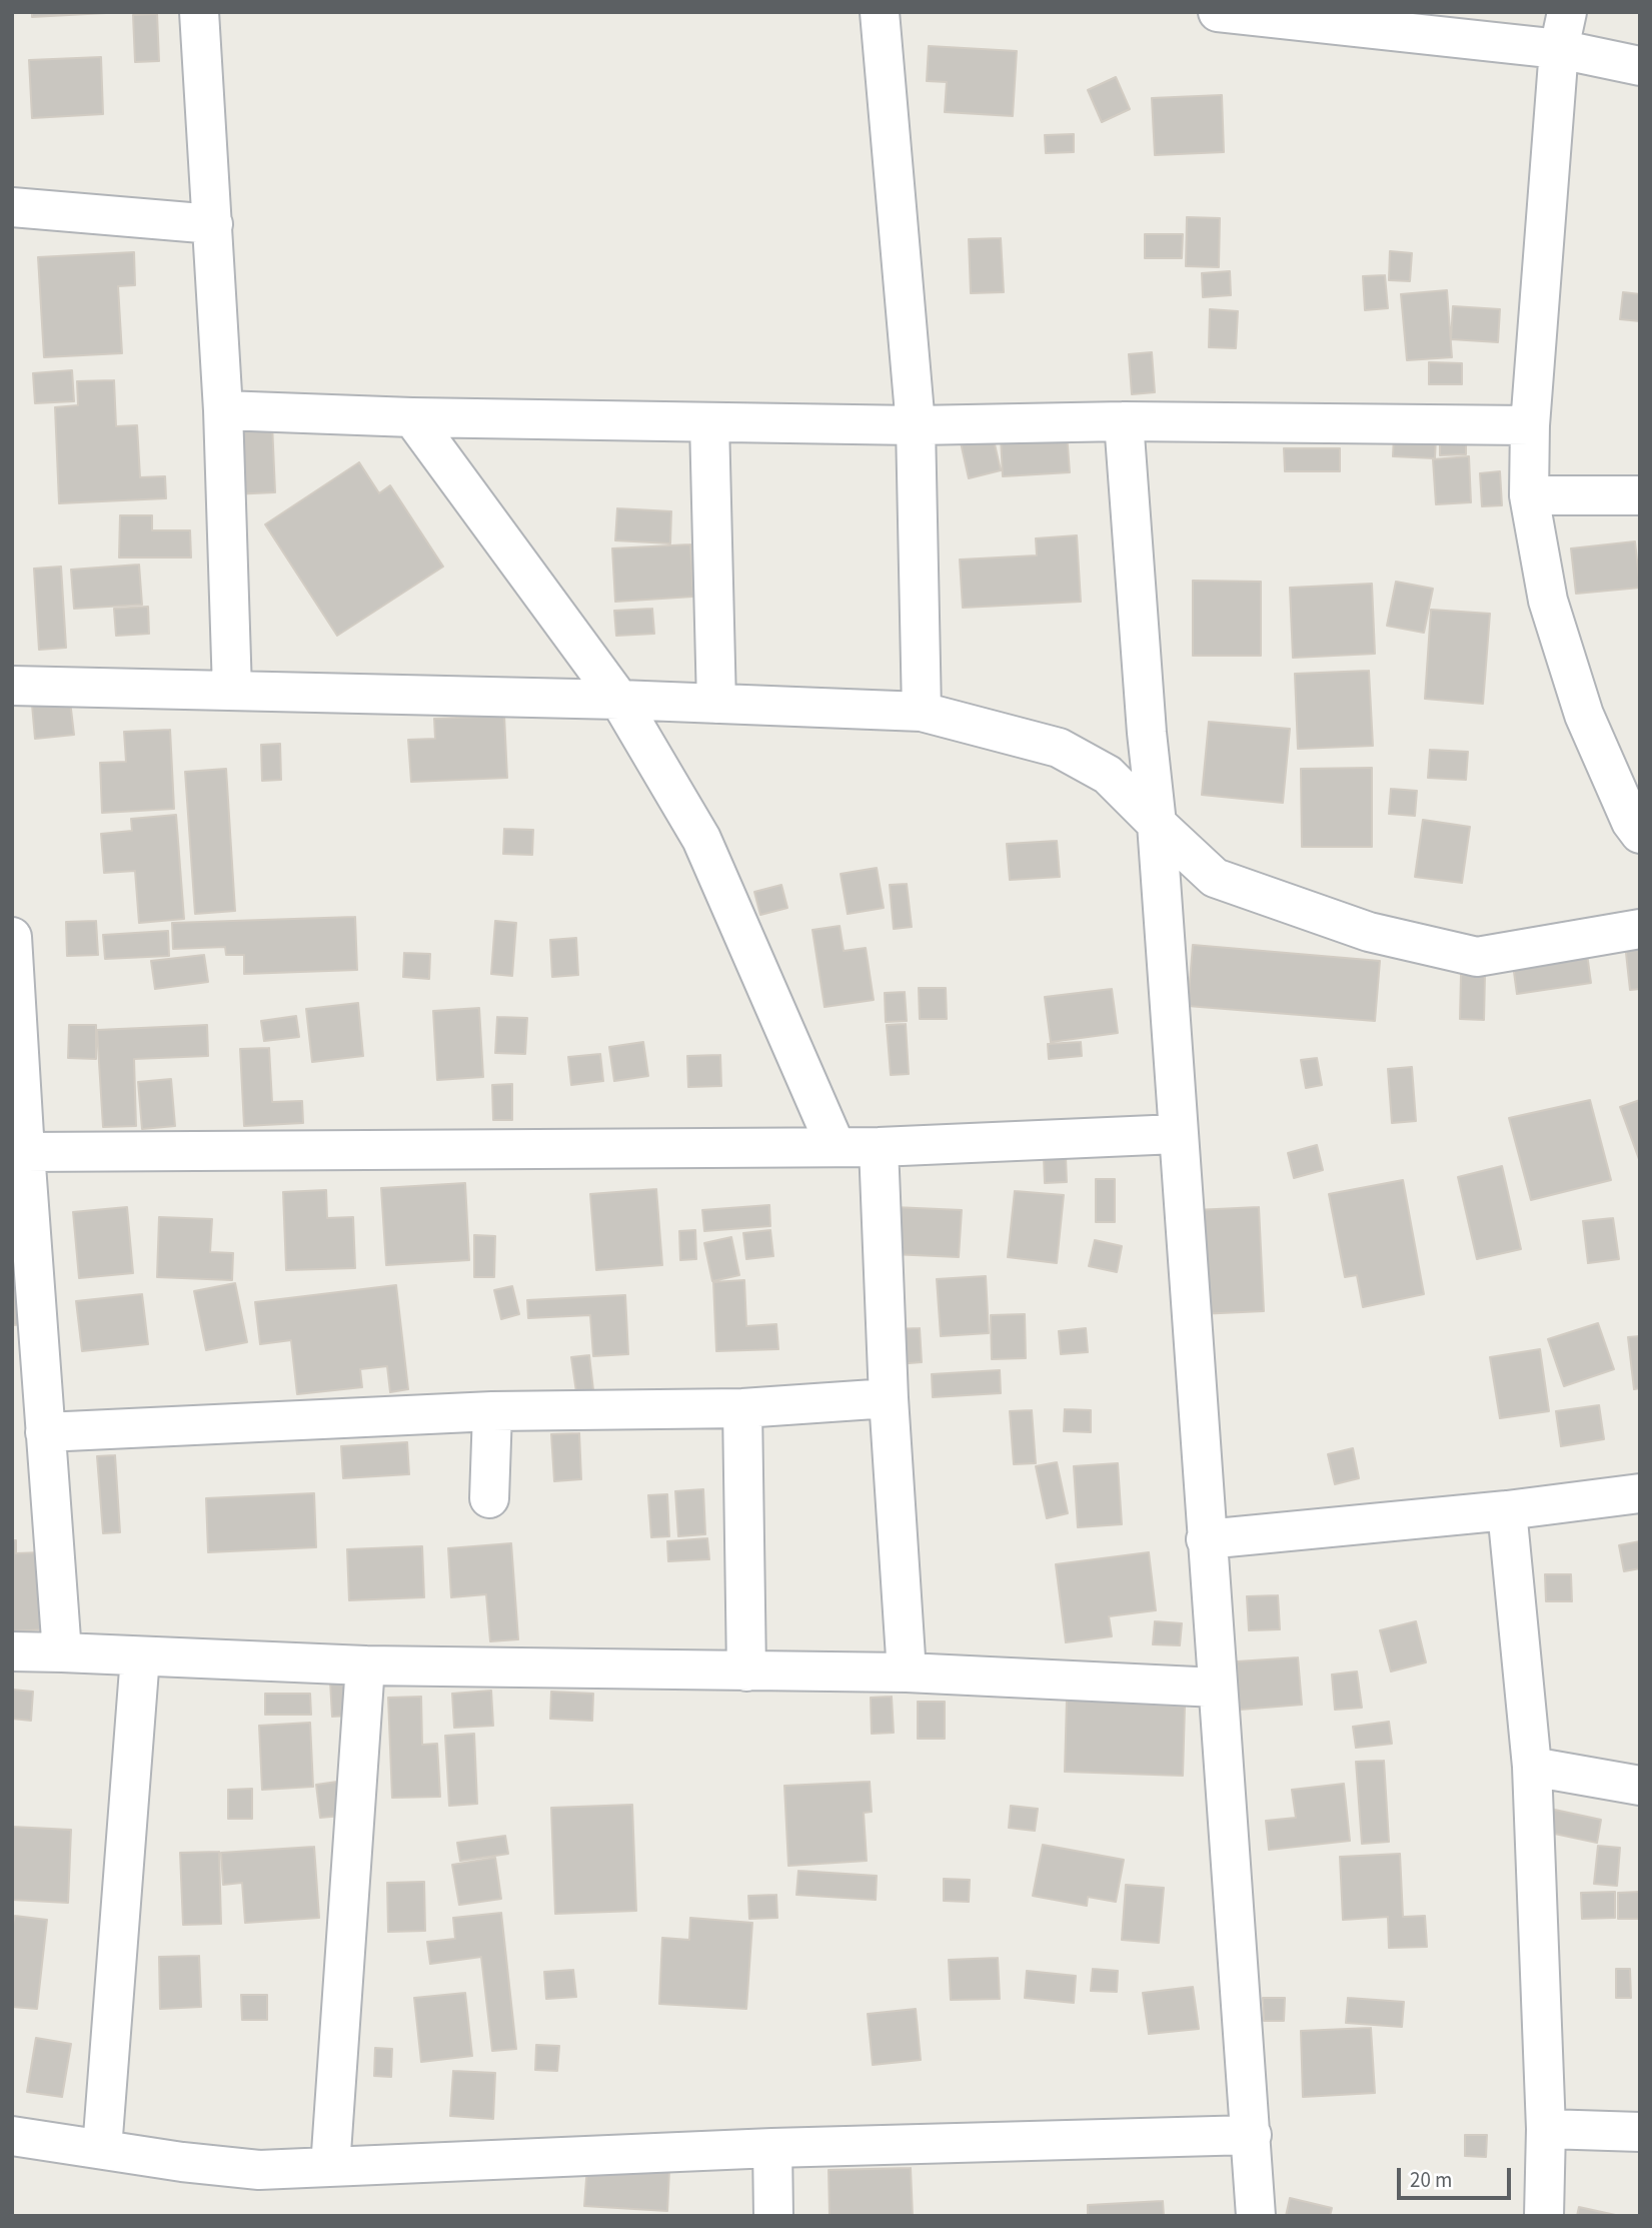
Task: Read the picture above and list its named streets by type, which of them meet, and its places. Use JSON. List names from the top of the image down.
{
  "scale_bar": "20 m"
}
